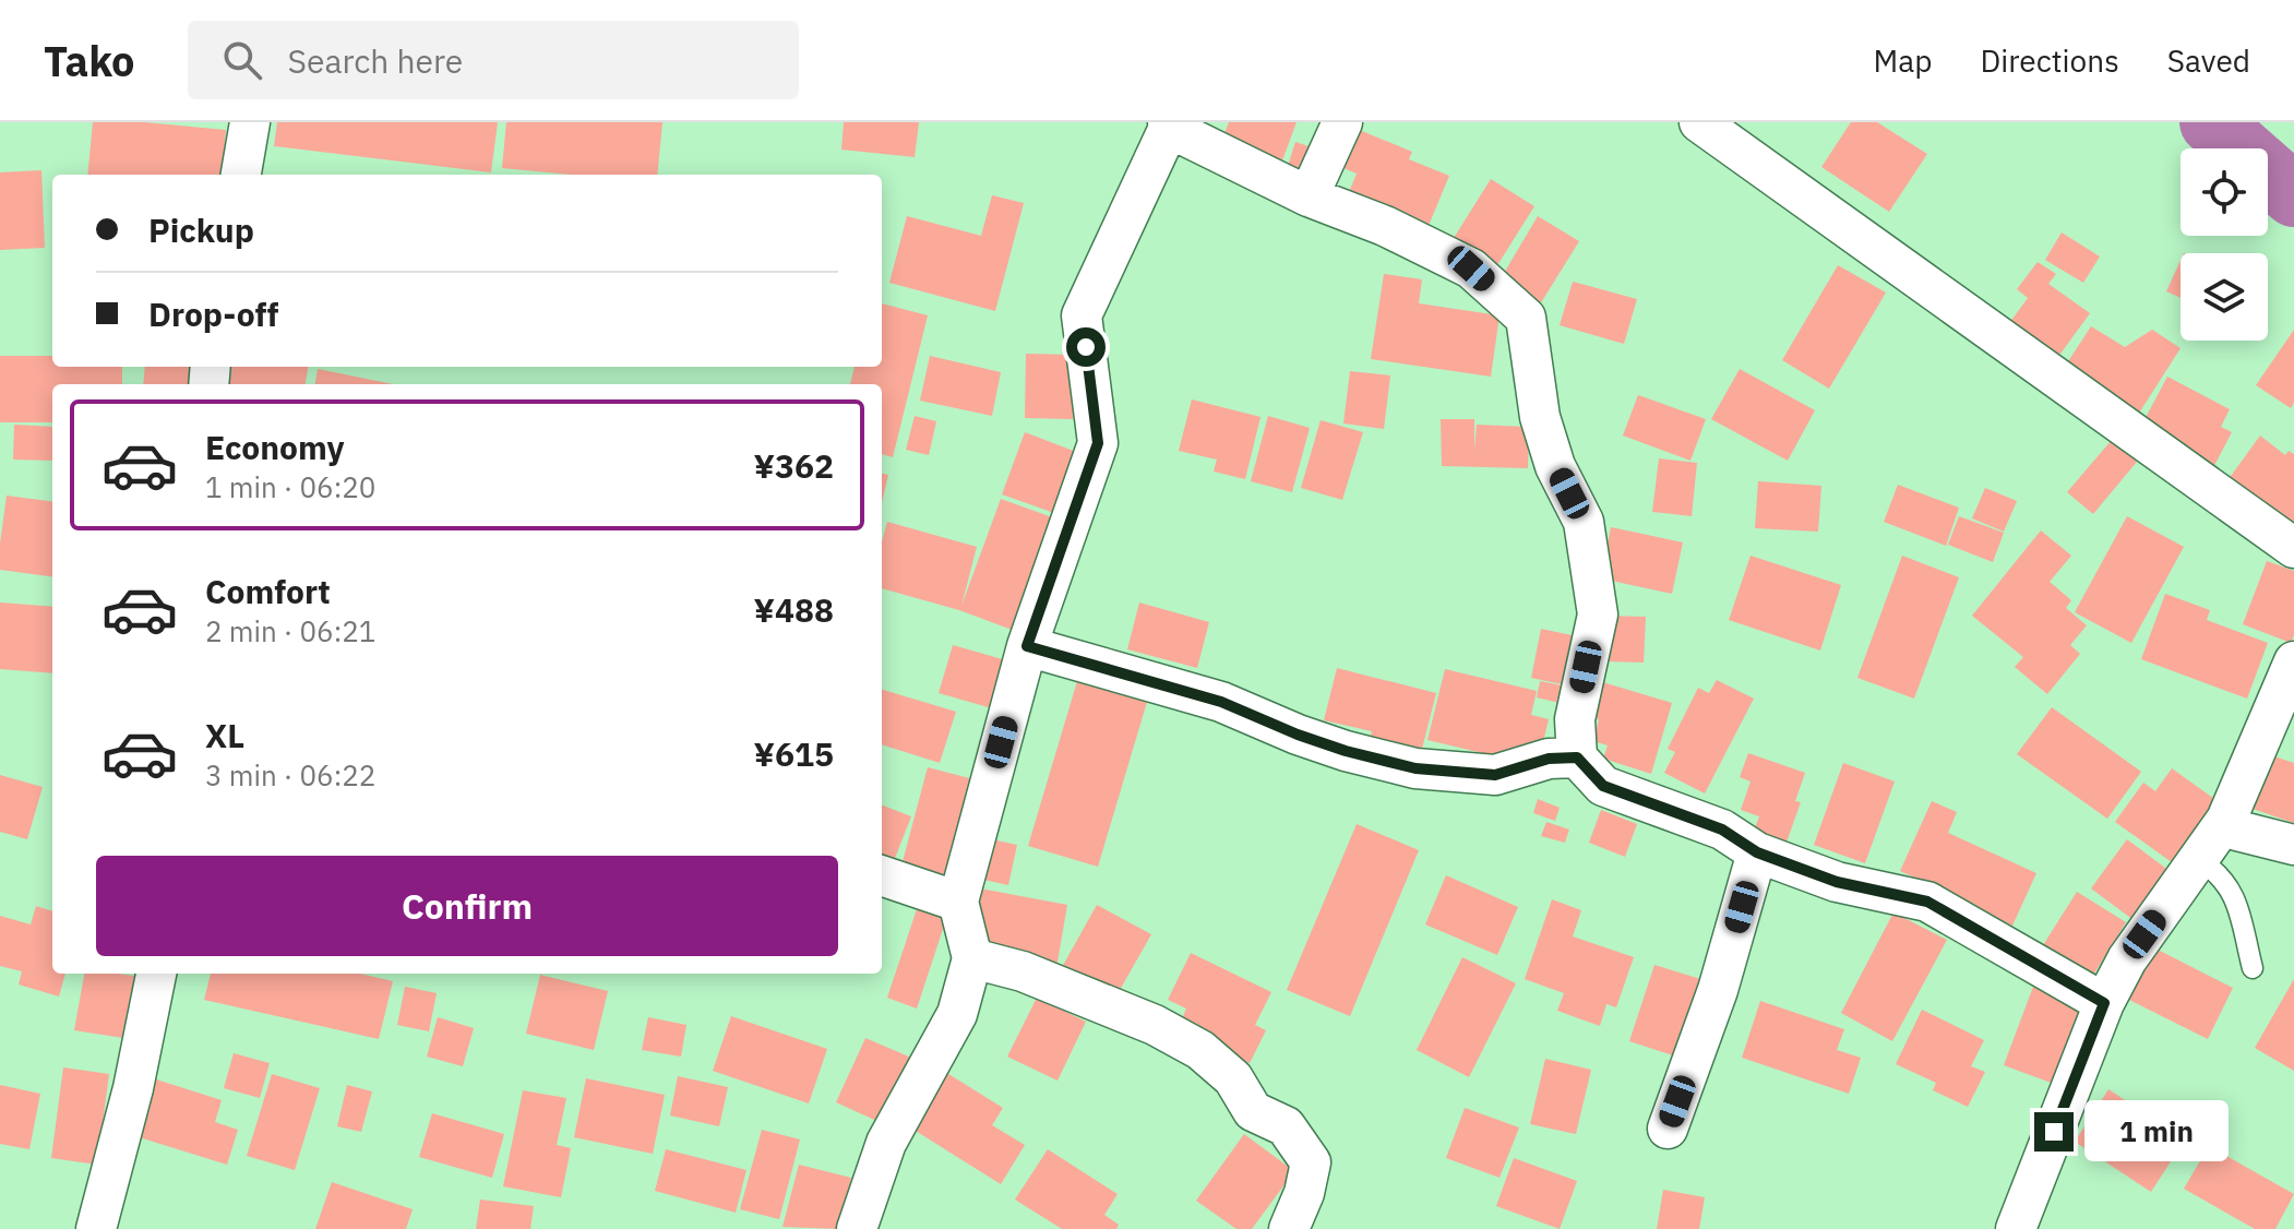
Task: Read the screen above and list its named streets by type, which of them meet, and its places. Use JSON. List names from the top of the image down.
{
  "page": {
    "header": "Tako",
    "search": "Search here",
    "nav": ["Map", "Directions", "Saved"],
    "banner": ["Pickup", "Drop-off"],
    "list": [
      {
        "name": "Economy",
        "note": "1 min · 06:20",
        "value": "¥362"
      },
      {
        "name": "Comfort",
        "note": "2 min · 06:21",
        "value": "¥488"
      },
      {
        "name": "XL",
        "note": "3 min · 06:22",
        "value": "¥615"
      }
    ],
    "buttons": "Confirm",
    "bubble": "1 min"
  }
}
